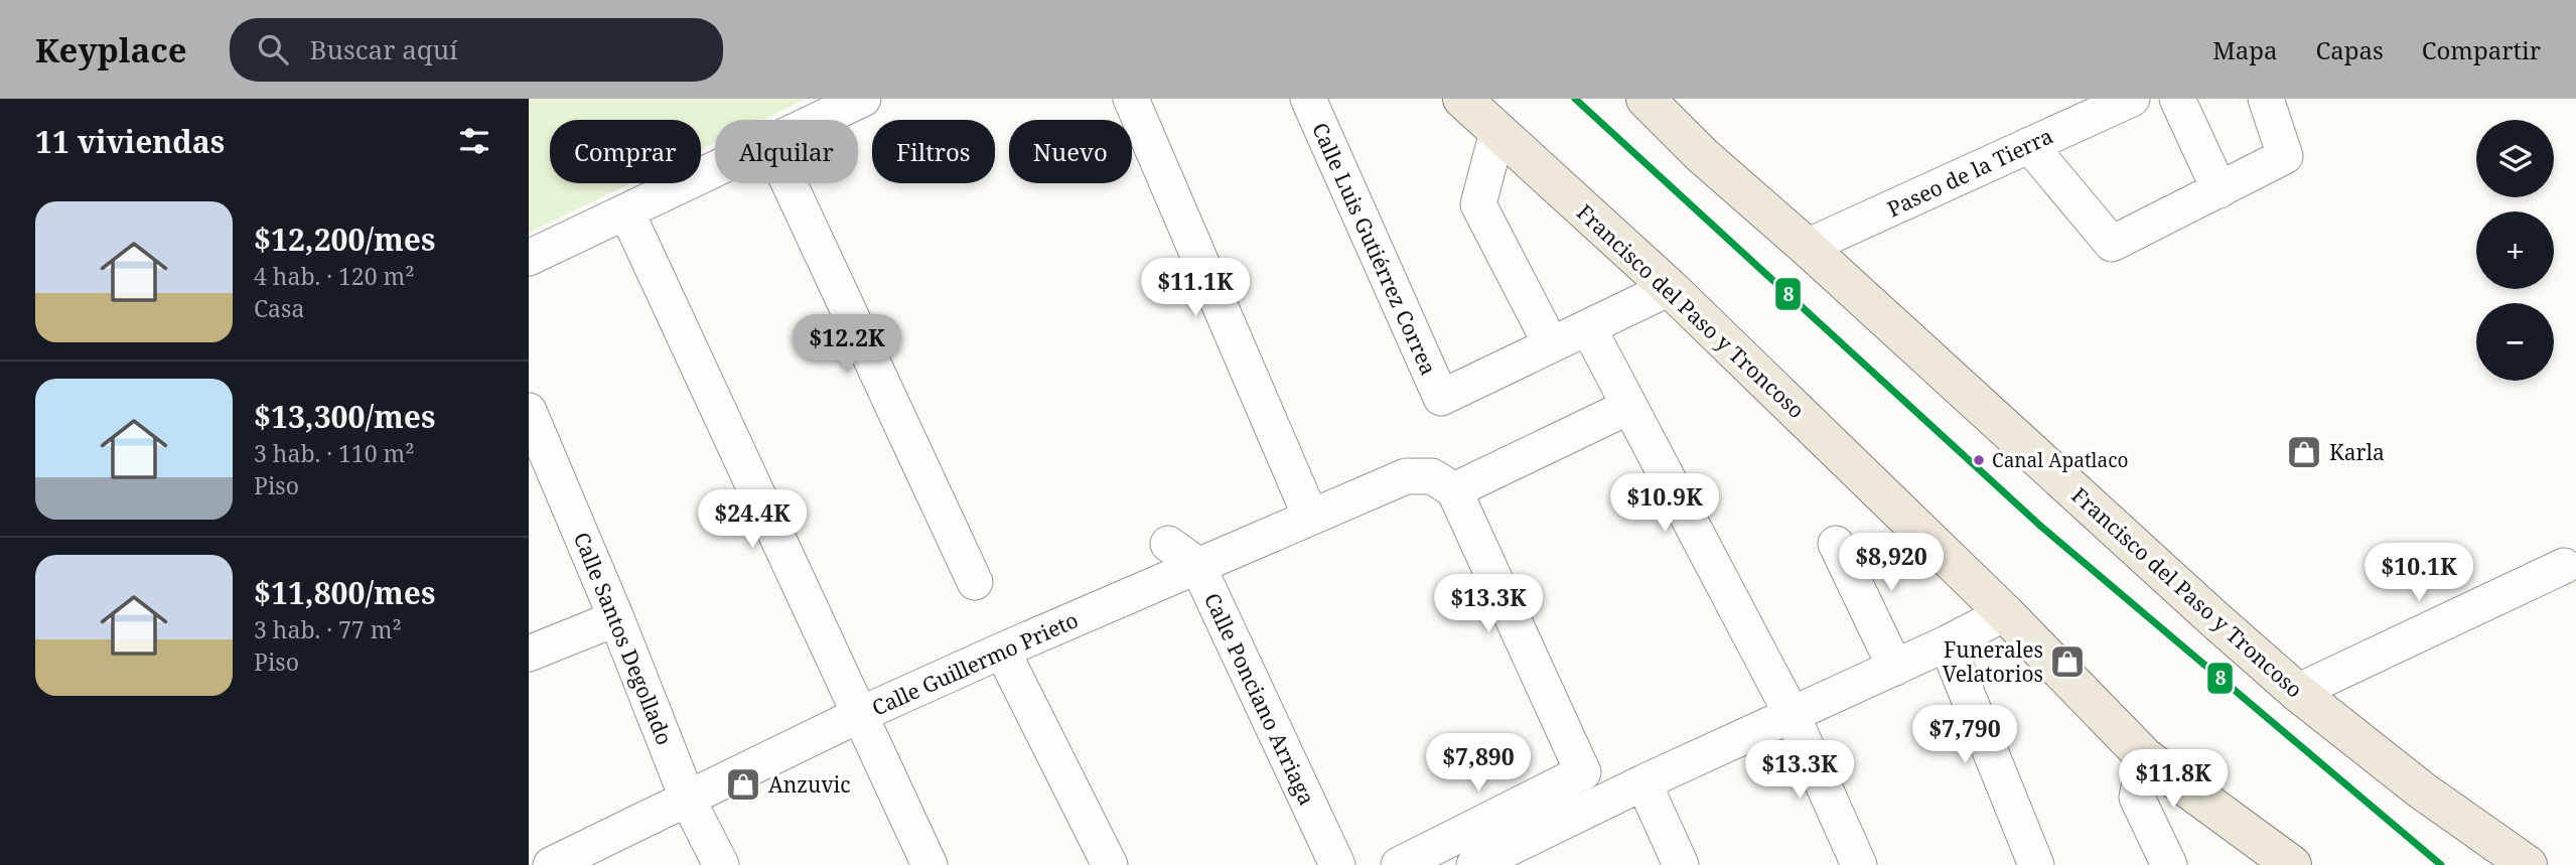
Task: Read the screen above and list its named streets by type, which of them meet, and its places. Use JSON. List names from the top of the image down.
{
  "streets": {
    "main road": ["Francisco del Paso y Troncoso"],
    "street": [
      "Paseo de la Tierra",
      "Calle Luis Gutiérrez Correa",
      "Calle Santos Degollado",
      "Calle Guillermo Prieto",
      "Calle Ponciano Arriaga"
    ]
  },
  "crossings": [
    ["Paseo de la Tierra", "Francisco del Paso y Troncoso"],
    ["Calle Santos Degollado", "Calle Guillermo Prieto"],
    ["Calle Guillermo Prieto", "Calle Ponciano Arriaga"]
  ],
  "places": {
    "shop": ["Karla", "Funerales Velatorios", "Anzuvic"],
    "other": ["Canal Apatlaco"]
  },
  "lines": ["transit line 8"],
  "page": {
    "header": "Keyplace",
    "search": "Buscar aquí",
    "nav": ["Mapa", "Capas", "Compartir"],
    "heading": "11 viviendas",
    "map_buttons": ["+", "−"],
    "chip": [
      "Comprar",
      "Alquilar",
      "Filtros",
      "Nuevo"
    ],
    "list": [
      {
        "name": "$12,200/mes",
        "note": "4 hab. · 120 m² · Casa"
      },
      {
        "name": "$13,300/mes",
        "note": "3 hab. · 110 m² · Piso"
      },
      {
        "name": "$11,800/mes",
        "note": "3 hab. · 77 m² · Piso"
      }
    ],
    "price": [
      "$11.1K",
      "$12.2K",
      "$10.9K",
      "$24.4K",
      "$8,920",
      "$10.1K",
      "$13.3K",
      "$7,790",
      "$7,890",
      "$13.3K",
      "$11.8K"
    ]
  }
}
